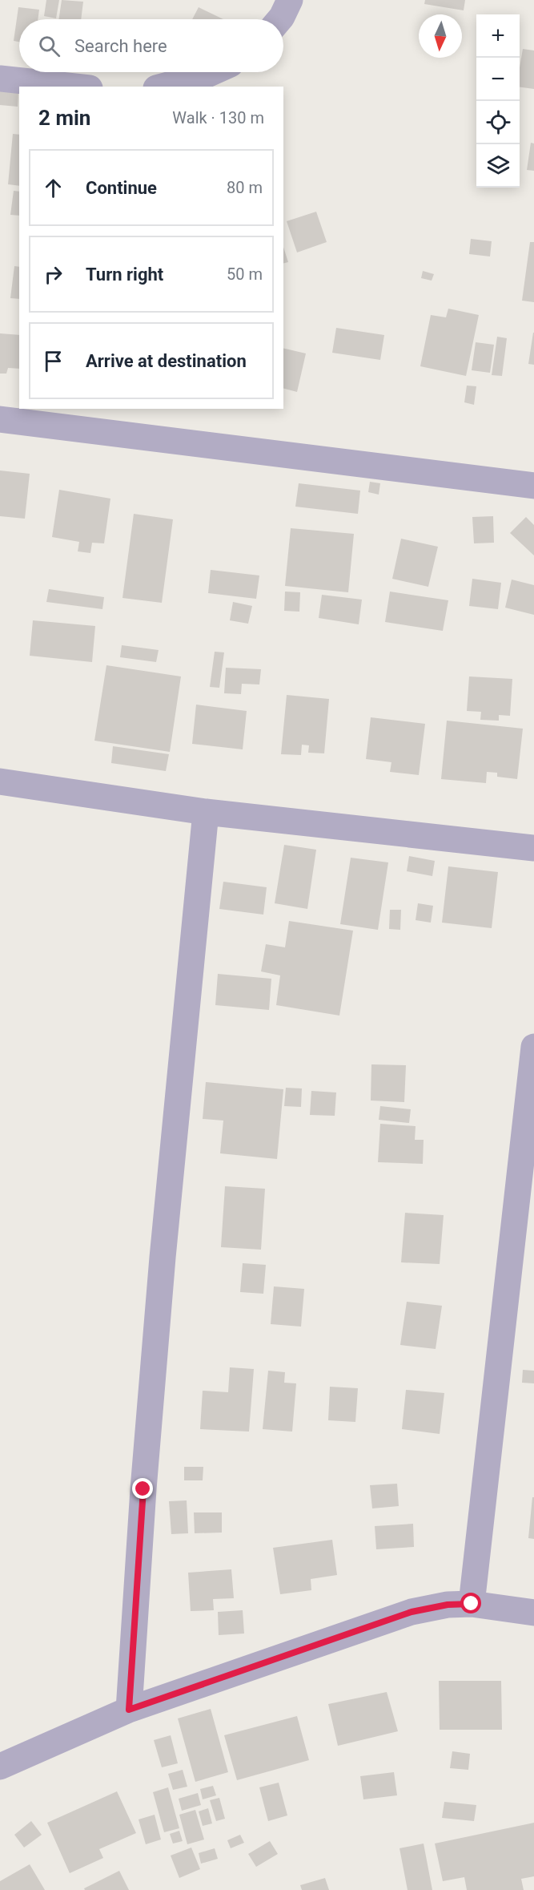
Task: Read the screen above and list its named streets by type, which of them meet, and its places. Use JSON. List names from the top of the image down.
{
  "north": "bottom",
  "page": {
    "map_buttons": ["+", "−"],
    "search": "Search here",
    "heading": ["2 min", "Walk · 130 m"],
    "list": [
      ["Continue", "80 m"],
      ["Turn right", "50 m"],
      "Arrive at destination"
    ]
  }
}
